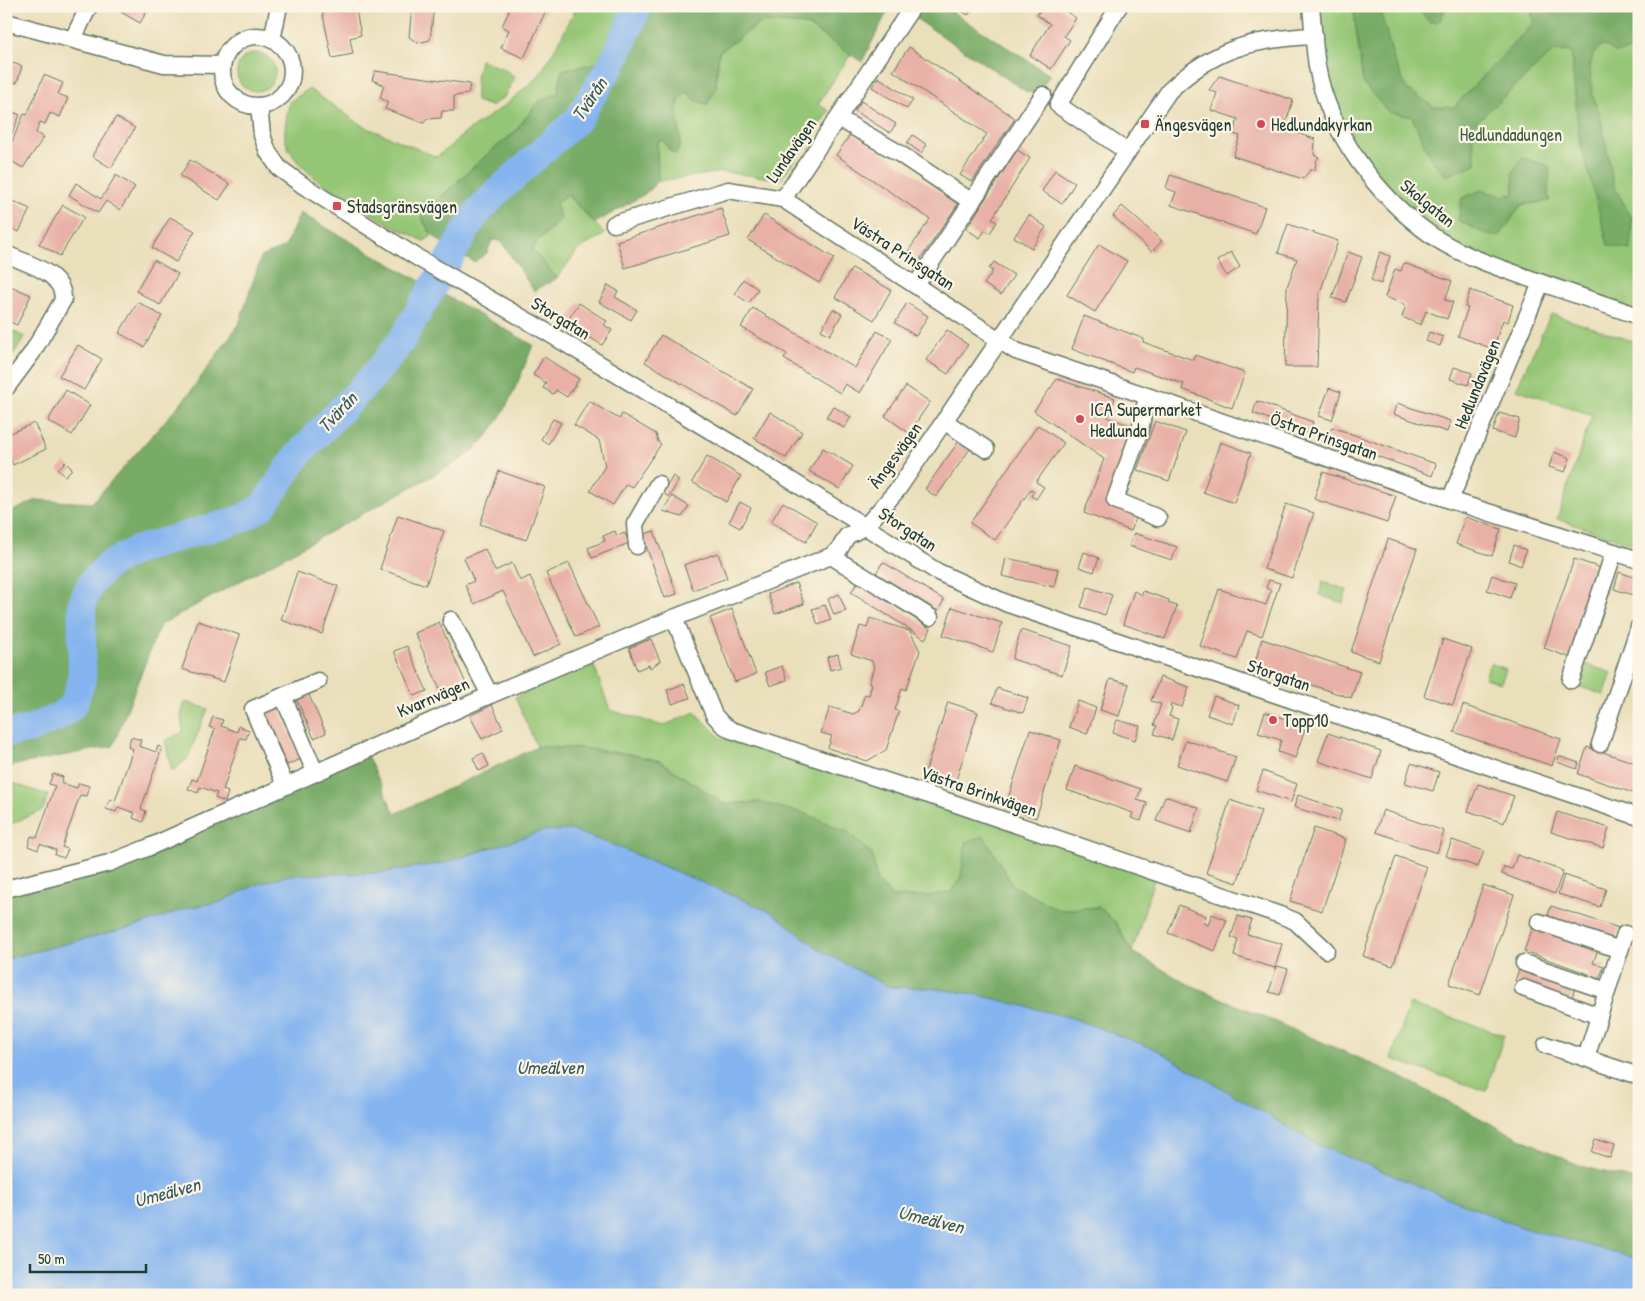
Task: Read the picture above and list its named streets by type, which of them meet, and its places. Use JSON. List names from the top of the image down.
{
  "streets": {
    "street": [
      "Lundavägen",
      "Skolgatan",
      "Västra Prinsgatan",
      "Storgatan",
      "Hedlundavägen",
      "Östra Prinsgatan",
      "Ängesvägen",
      "Kvarnvägen",
      "Västra Brinkvägen"
    ]
  },
  "crossings": [
    ["Lundavägen", "Västra Prinsgatan"],
    ["Skolgatan", "Hedlundavägen"],
    ["Skolgatan", "Ängesvägen"],
    ["Västra Prinsgatan", "Östra Prinsgatan"],
    ["Västra Prinsgatan", "Ängesvägen"],
    ["Storgatan", "Ängesvägen"],
    ["Storgatan", "Kvarnvägen"],
    ["Hedlundavägen", "Östra Prinsgatan"],
    ["Östra Prinsgatan", "Ängesvägen"],
    ["Ängesvägen", "Kvarnvägen"],
    ["Kvarnvägen", "Västra Brinkvägen"]
  ],
  "water": ["Tvärån", "Umeälven"],
  "parks": ["Hedlundadungen"],
  "places": {
    "transit": ["Ängesvägen", "Stadsgränsvägen"],
    "other": ["Hedlundakyrkan", "ICA Supermarket Hedlunda", "Topp10"]
  },
  "scale_bar": "50 m"
}
